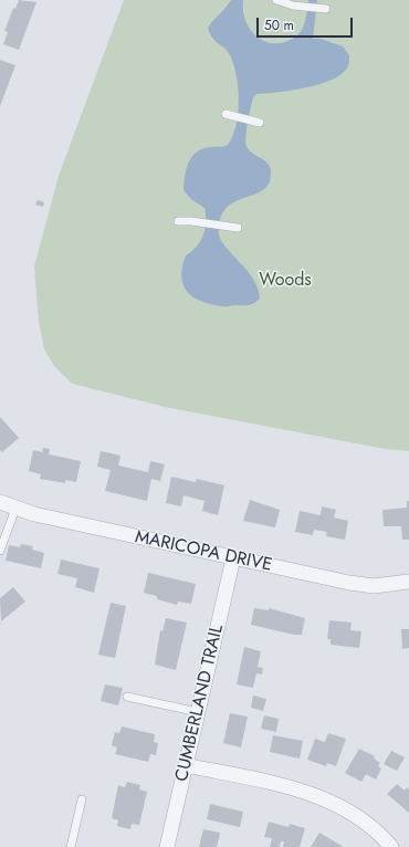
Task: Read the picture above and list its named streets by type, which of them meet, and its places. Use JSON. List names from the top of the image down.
{
  "streets": {
    "street": ["MARICOPA DRIVE", "CUMBERLAND TRAIL"]
  },
  "crossings": [
    ["MARICOPA DRIVE", "CUMBERLAND TRAIL"]
  ],
  "parks": ["Woods"],
  "scale_bar": "50 m"
}
